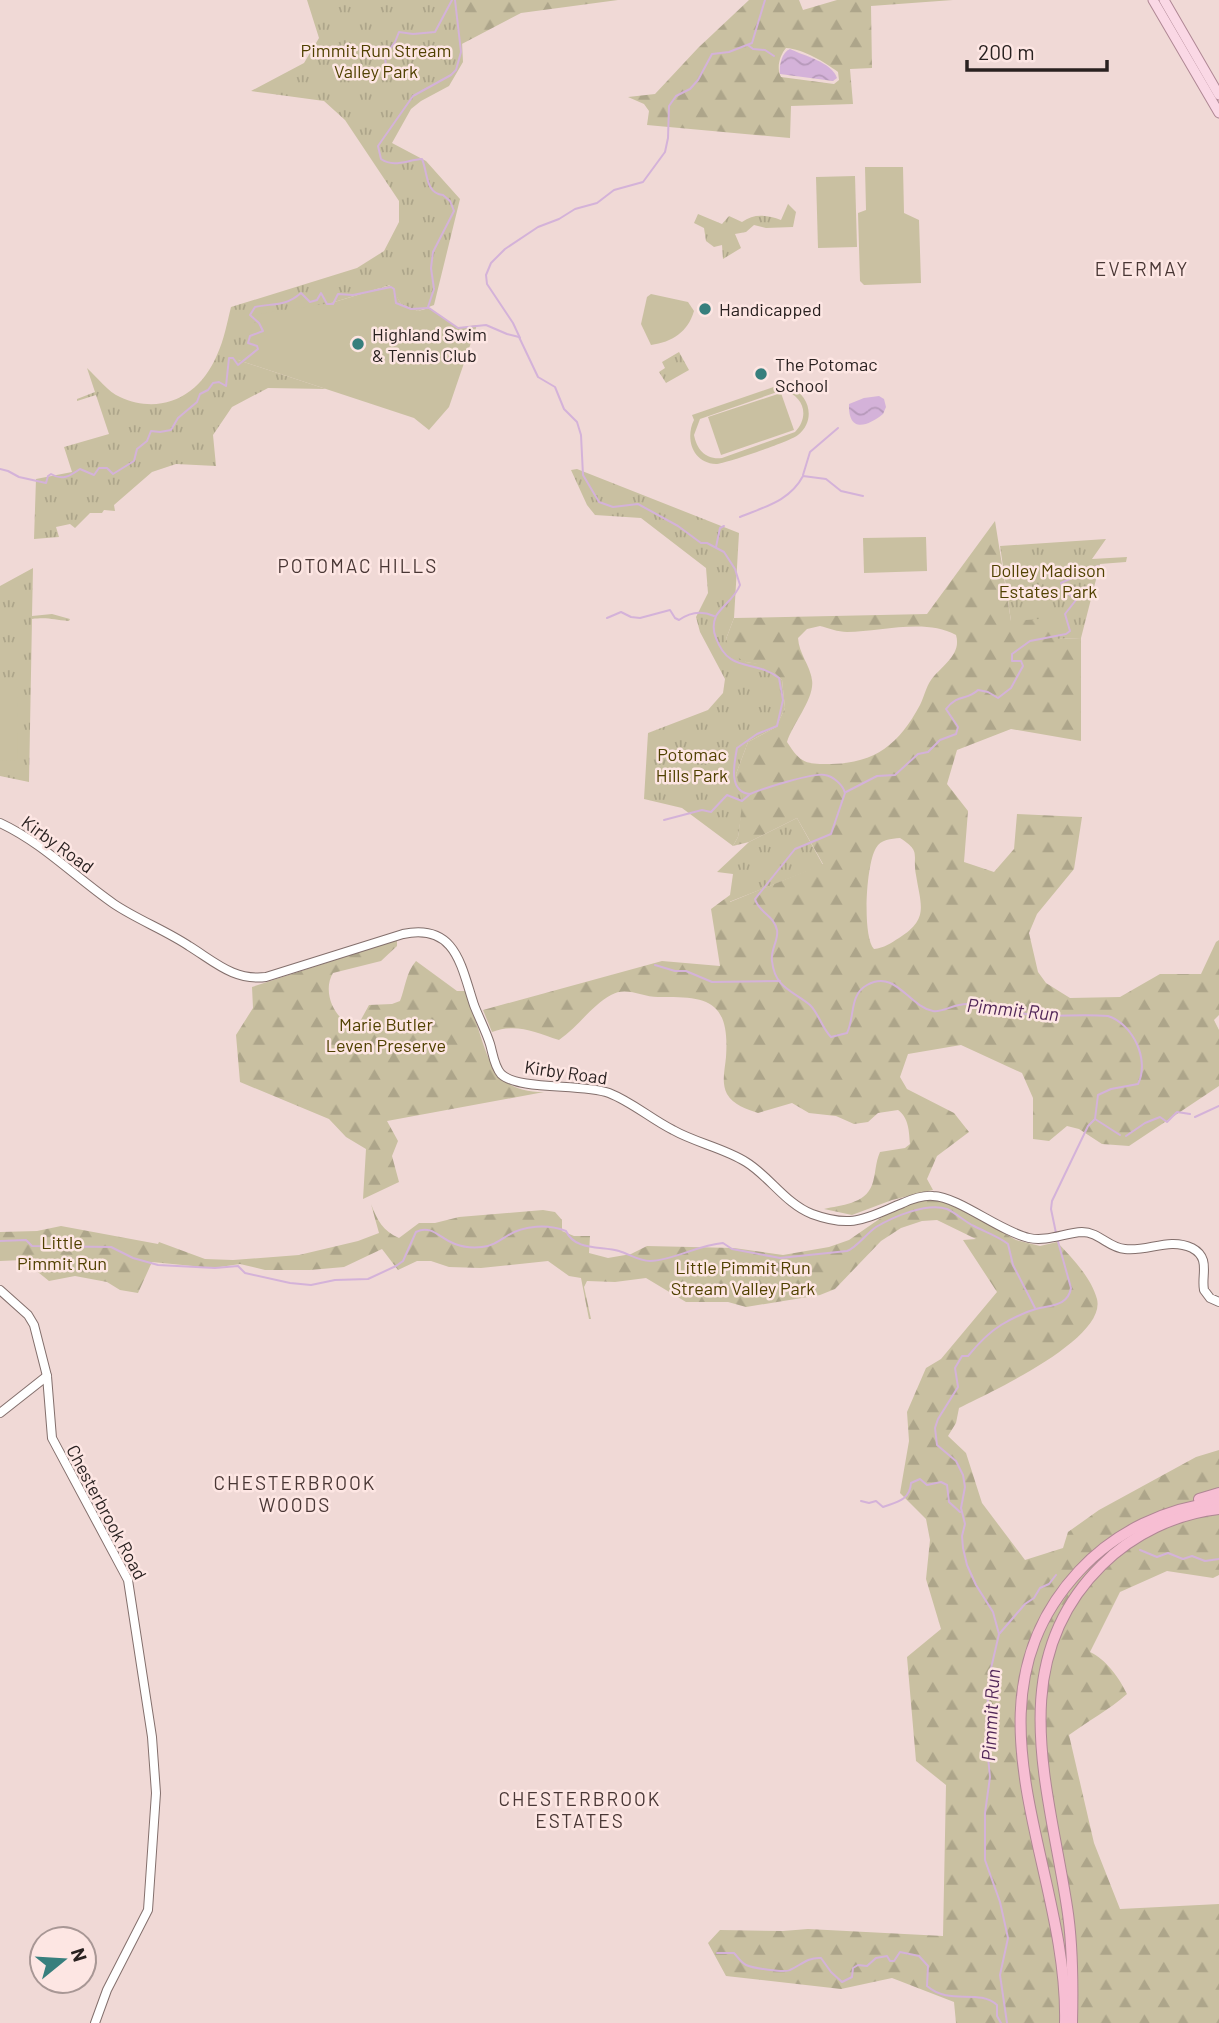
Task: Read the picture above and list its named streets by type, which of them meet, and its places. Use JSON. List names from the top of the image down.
{
  "streets": {
    "main road": ["Kirby Road", "Chesterbrook Road"]
  },
  "districts": [
    "EVERMAY",
    "POTOMAC HILLS",
    "CHESTERBROOK WOODS",
    "CHESTERBROOK ESTATES"
  ],
  "water": ["Pimmit Run"],
  "parks": [
    "Pimmit Run Stream Valley Park",
    "Dolley Madison Estates Park",
    "Potomac Hills Park",
    "Marie Butler Leven Preserve",
    "Little Pimmit Run",
    "Little Pimmit Run Stream Valley Park"
  ],
  "places": ["Handicapped", "Highland Swim & Tennis Club", "The Potomac School"],
  "scale_bar": "200 m",
  "north": "right"
}
